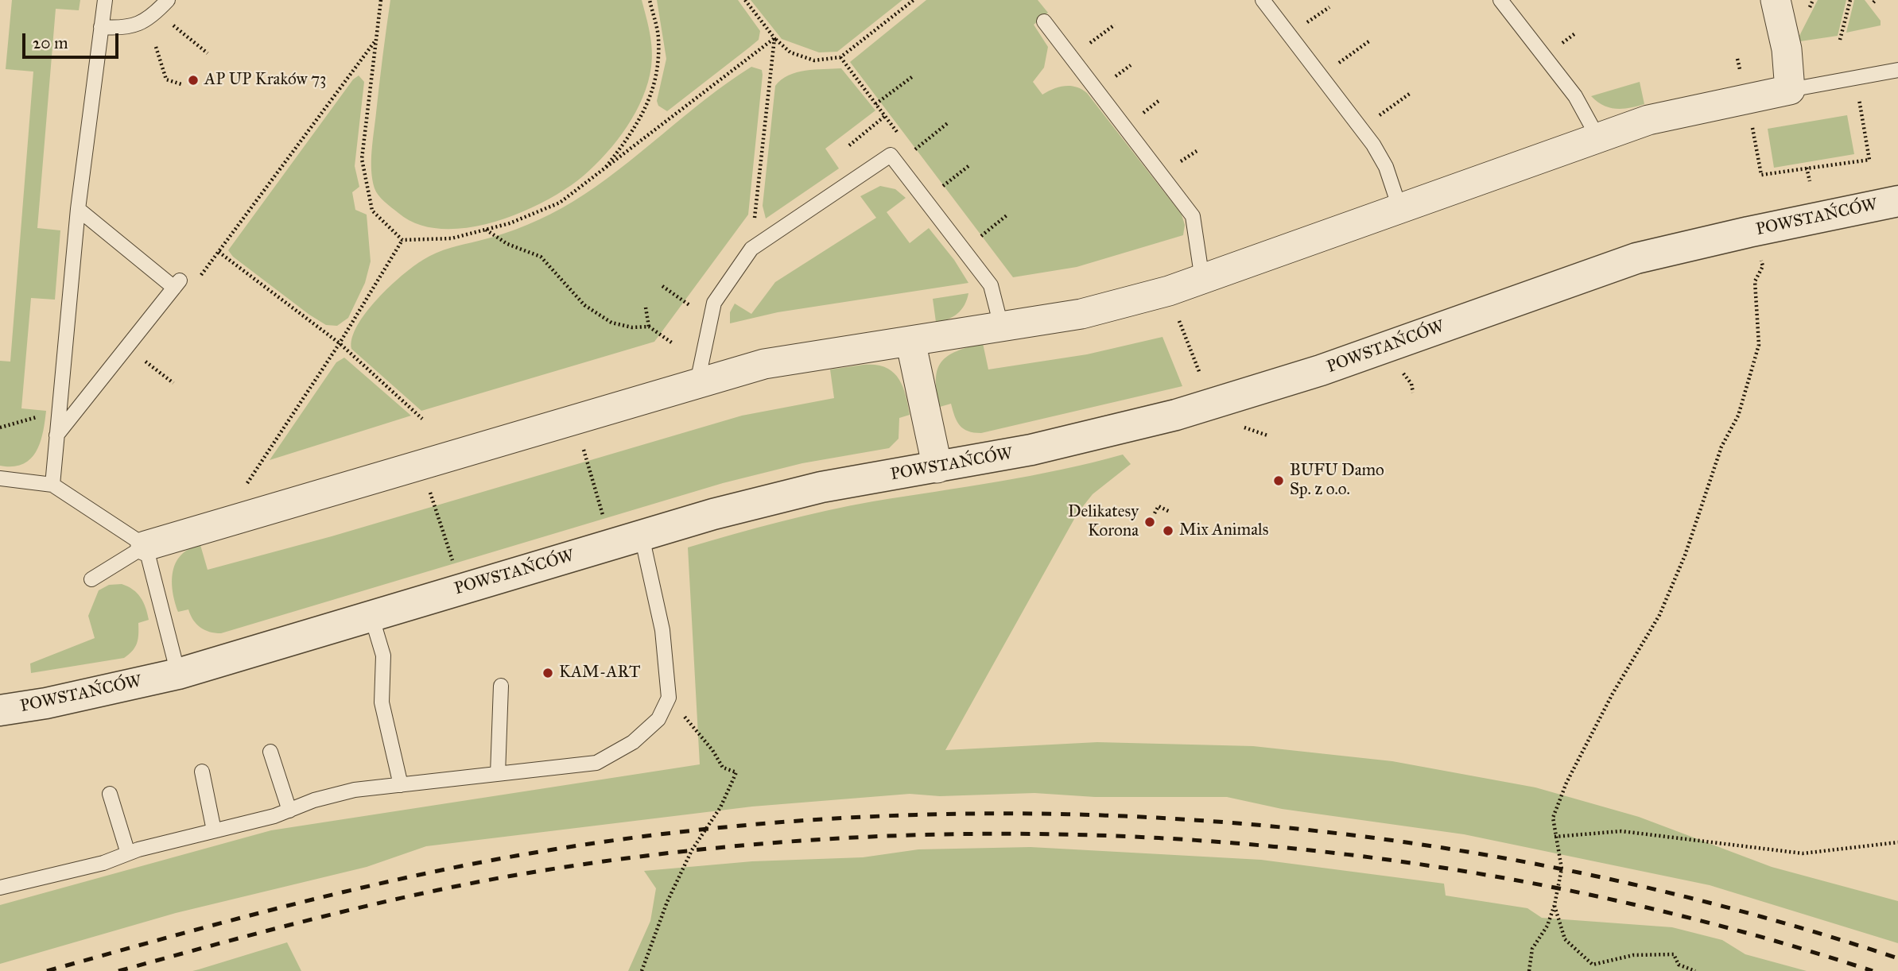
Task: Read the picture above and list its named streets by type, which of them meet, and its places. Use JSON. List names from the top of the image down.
{
  "streets": {
    "street": ["POWSTAŃCÓW"]
  },
  "places": [
    "AP UP Kraków 73",
    "BUFU Damo Sp. z o.o.",
    "Delikatesy Korona",
    "Mix Animals",
    "KAM-ART"
  ],
  "scale_bar": "20 m"
}
